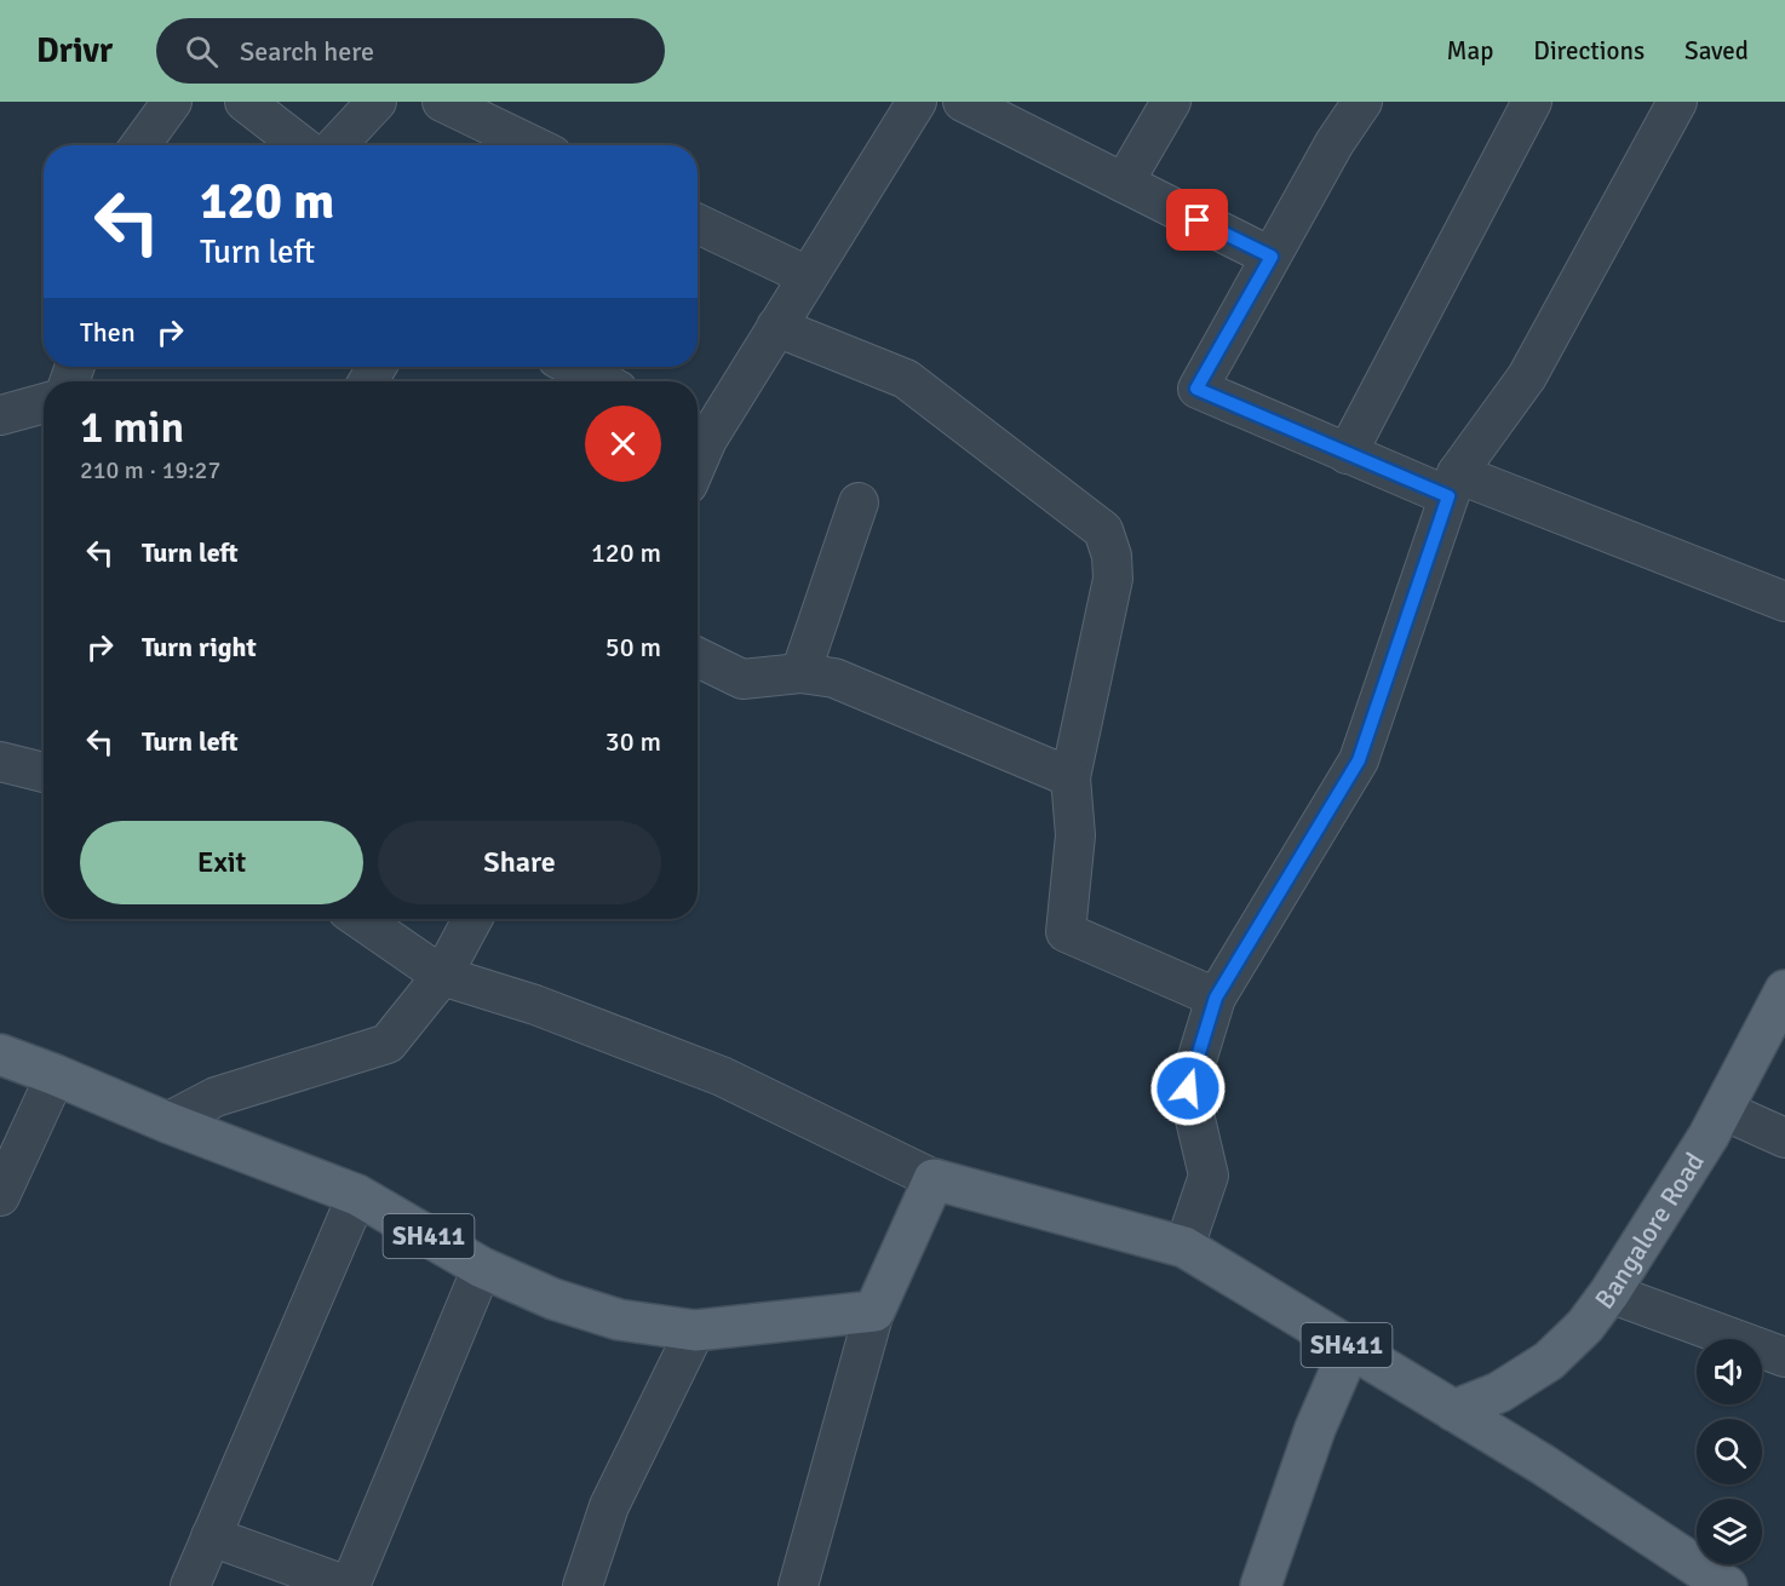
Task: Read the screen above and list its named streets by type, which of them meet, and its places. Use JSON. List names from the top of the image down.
{
  "streets": {
    "main road": ["Bangalore Road", "SH411"]
  },
  "crossings": [
    ["Bangalore Road", "SH411"]
  ],
  "page": {
    "header": "Drivr",
    "search": "Search here",
    "nav": ["Map", "Directions", "Saved"],
    "turn": ["120 m", "Turn left"],
    "then": "Then",
    "heading": ["1 min", "210 m · 19:27"],
    "list": [
      {
        "name": "Turn left",
        "value": "120 m"
      },
      {
        "name": "Turn right",
        "value": "50 m"
      },
      {
        "name": "Turn left",
        "value": "30 m"
      }
    ],
    "buttons": ["Exit", "Share"]
  }
}
